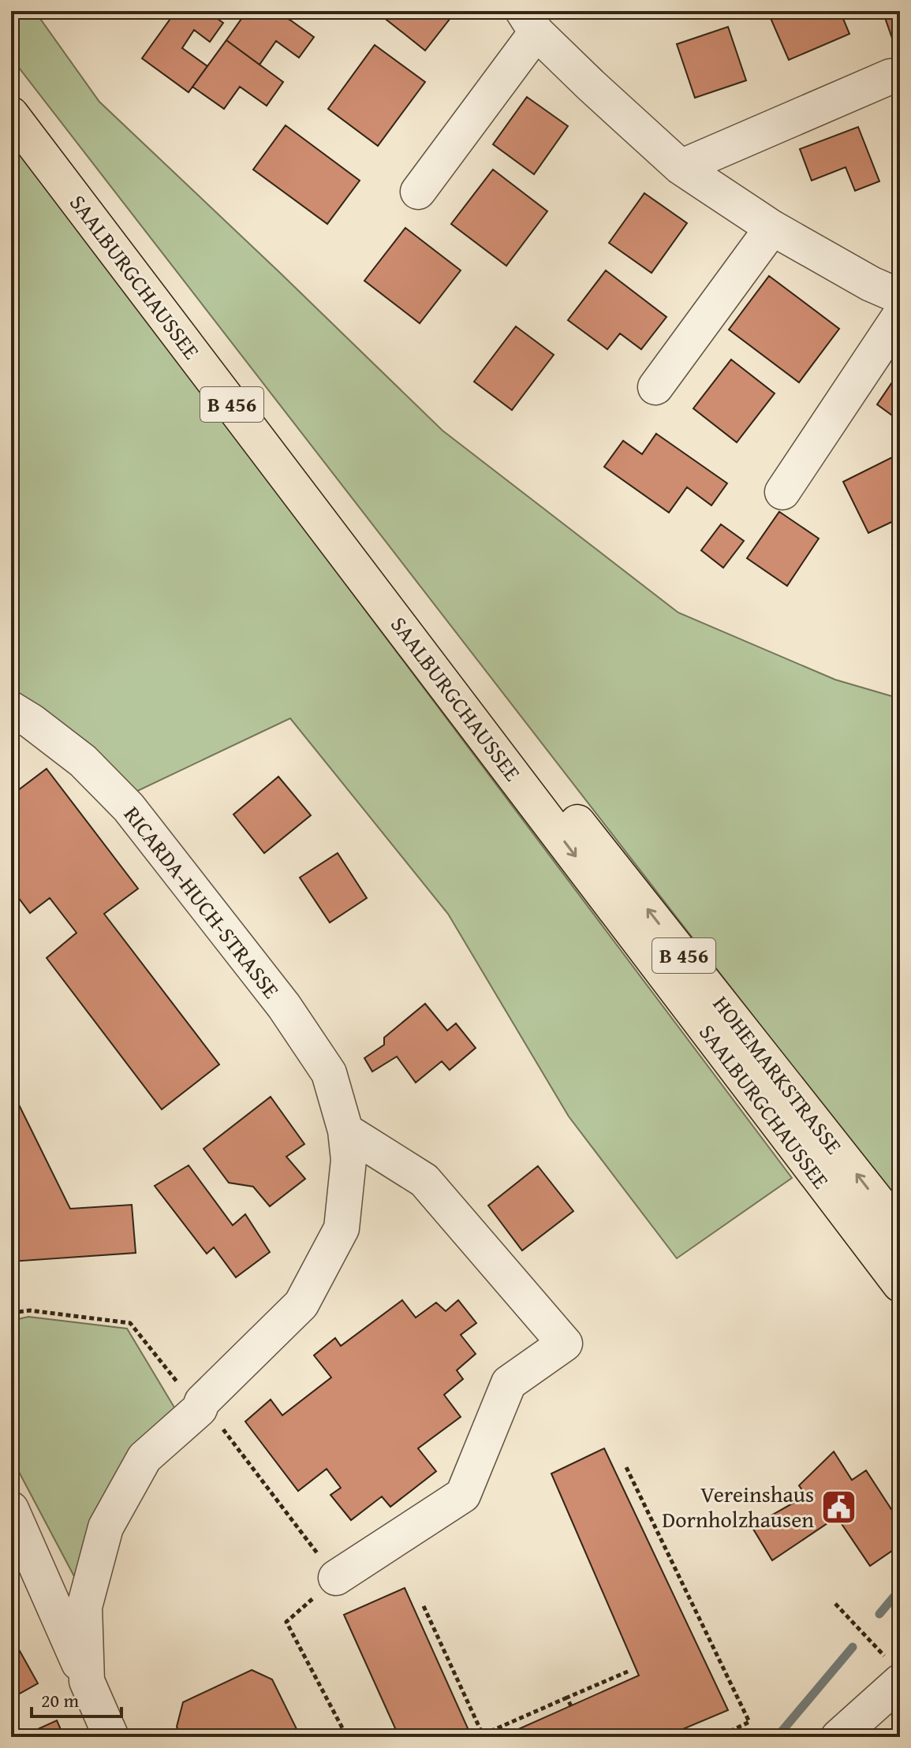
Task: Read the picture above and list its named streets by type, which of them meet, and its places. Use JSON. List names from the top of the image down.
{
  "streets": {
    "main road": ["SAALBURGCHAUSSEE", "B 456", "HOHEMARKSTRASSE"],
    "street": ["RICARDA-HUCH-STRASSE"]
  },
  "crossings": [
    ["SAALBURGCHAUSSEE", "HOHEMARKSTRASSE"]
  ],
  "one_way": ["SAALBURGCHAUSSEE", "HOHEMARKSTRASSE"],
  "places": {
    "public building": ["Vereinshaus Dornholzhausen"]
  },
  "scale_bar": "20 m"
}
